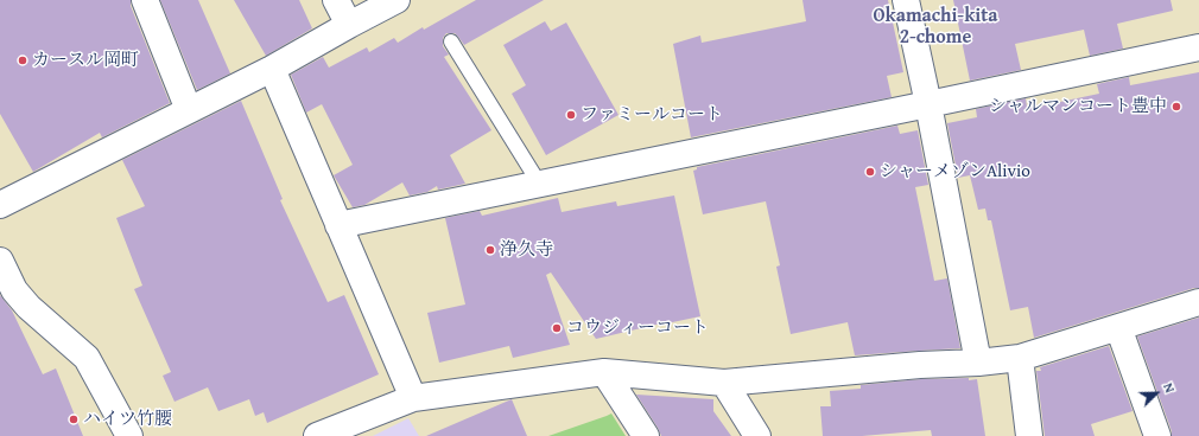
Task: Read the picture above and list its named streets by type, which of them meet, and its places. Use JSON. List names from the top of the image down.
{
  "districts": ["Okamachi-kita 2-chome"],
  "places": [
    "カースル岡町",
    "シャルマンコート豊中",
    "ファミールコート",
    "シャーメゾンAlivio",
    "浄久寺",
    "コウジィーコート",
    "ハイツ竹腰"
  ],
  "north": "top right"
}
